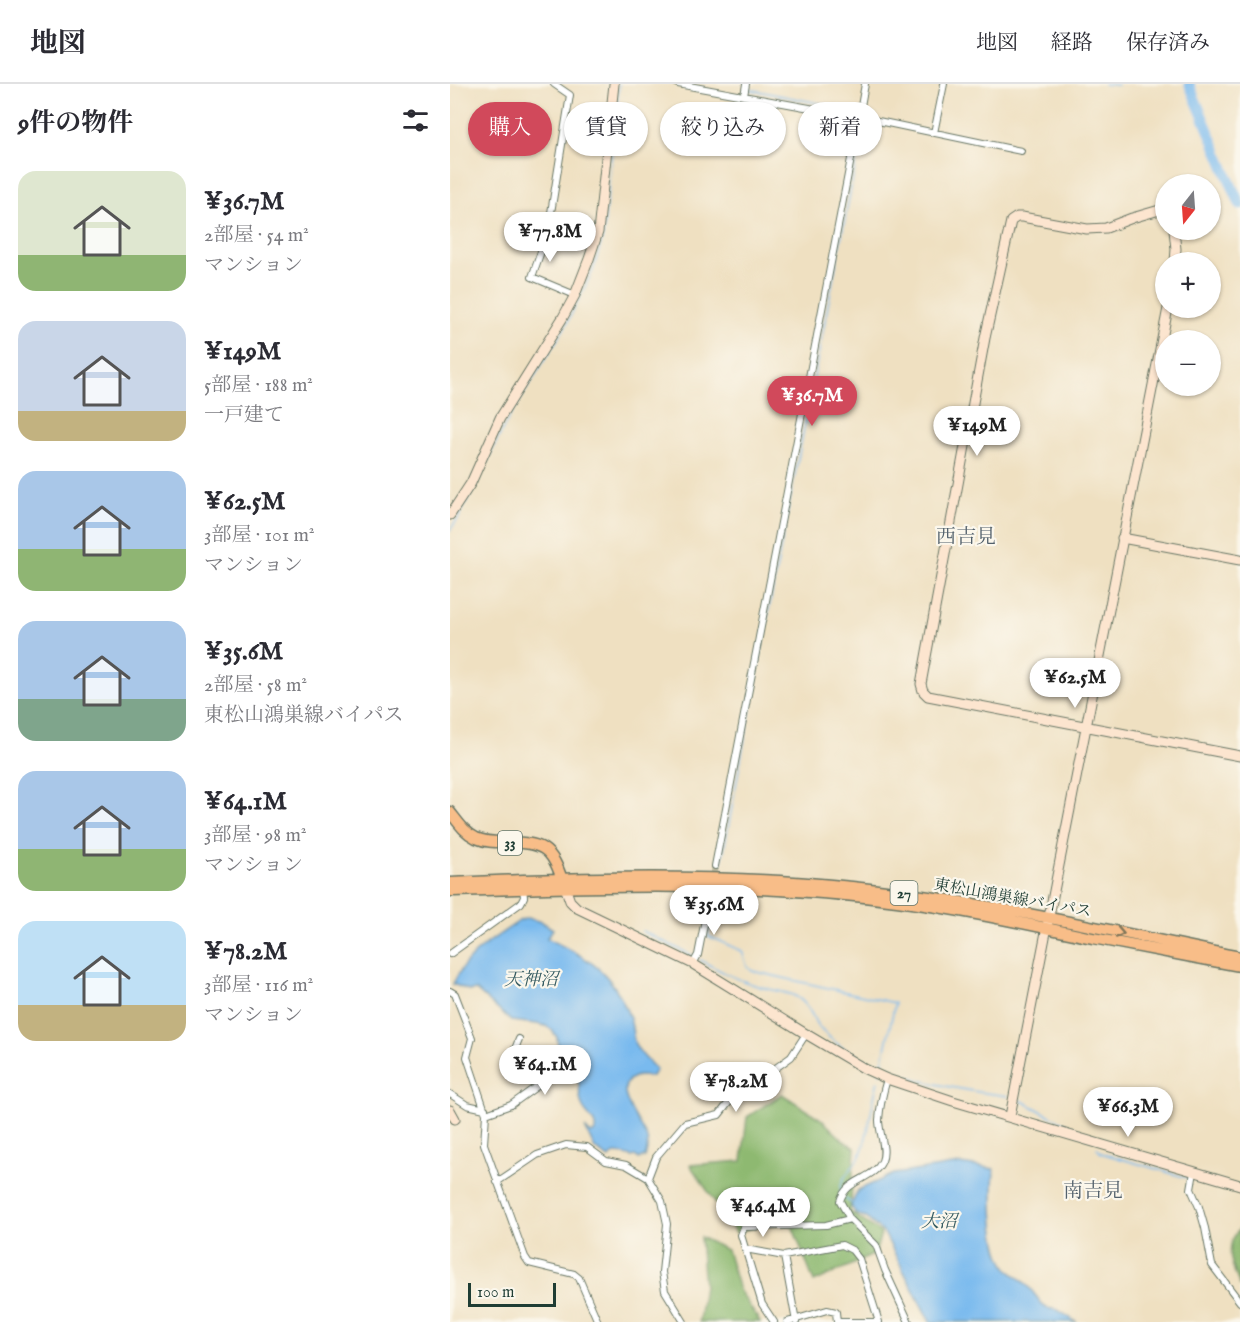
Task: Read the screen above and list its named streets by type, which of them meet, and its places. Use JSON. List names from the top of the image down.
{
  "streets": {
    "main road": ["33", "27", "東松山鴻巣線バイパス"]
  },
  "crossings": [
    ["33", "27"],
    ["33", "東松山鴻巣線バイパス"],
    ["27", "東松山鴻巣線バイパス"]
  ],
  "districts": ["西吉見", "南吉見"],
  "water": ["天神沼", "大沼"],
  "scale_bar": "100 m",
  "north": "bottom",
  "page": {
    "header": "地図",
    "nav": ["地図", "経路", "保存済み"],
    "heading": "9件の物件",
    "chip": [
      "購入",
      "賃貸",
      "絞り込み",
      "新着"
    ],
    "list": [
      {
        "name": "¥36.7M",
        "note": "2部屋 · 54 m² · マンション"
      },
      {
        "name": "¥149M",
        "note": "5部屋 · 188 m² · 一戸建て"
      },
      {
        "name": "¥62.5M",
        "note": "3部屋 · 101 m² · マンション"
      },
      {
        "name": "¥35.6M",
        "note": "2部屋 · 58 m² · 東松山鴻巣線バイパス"
      },
      {
        "name": "¥64.1M",
        "note": "3部屋 · 98 m² · マンション"
      },
      {
        "name": "¥78.2M",
        "note": "3部屋 · 116 m² · マンション"
      }
    ],
    "map_buttons": ["+", "−"],
    "price": [
      "¥77.8M",
      "¥36.7M",
      "¥149M",
      "¥62.5M",
      "¥35.6M",
      "¥64.1M",
      "¥78.2M",
      "¥66.3M",
      "¥46.4M"
    ],
    "scale": "100 m"
  }
}
